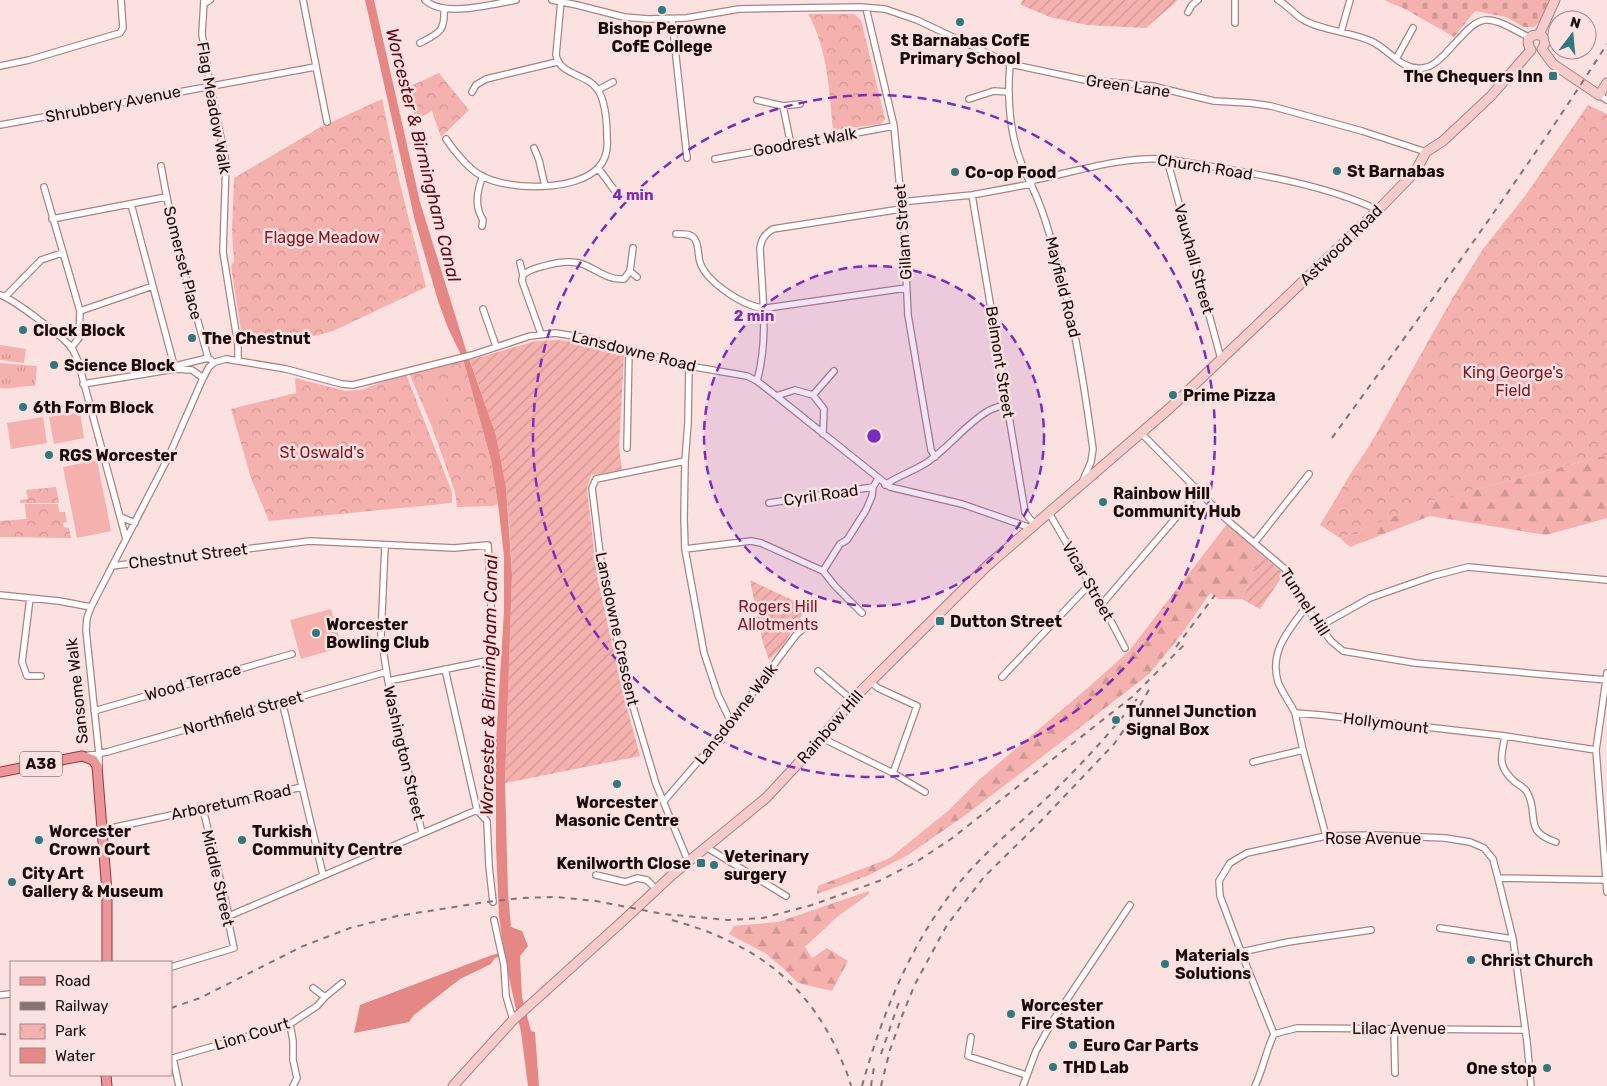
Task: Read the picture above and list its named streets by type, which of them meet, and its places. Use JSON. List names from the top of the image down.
{
  "streets": {
    "main road": [
      "Astwood Road",
      "Sansome Walk",
      "Rainbow Hill",
      "A38"
    ],
    "street": [
      "Green Lane",
      "Shrubbery Avenue",
      "Flag Meadow Walk",
      "Goodrest Walk",
      "Church Road",
      "Gillam Street",
      "Vauxhall Street",
      "Somerset Place",
      "Mayfield Road",
      "Lansdowne Road",
      "Belmont Street",
      "Cyril Road",
      "Chestnut Street",
      "Vicar Street",
      "Tunnel Hill",
      "Lansdowne Crescent",
      "Wood Terrace",
      "Northfield Street",
      "Lansdowne Walk",
      "Hollymount",
      "Washington Street",
      "Arboretum Road",
      "Rose Avenue",
      "Middle Street",
      "Lilac Avenue",
      "Lion Court"
    ]
  },
  "crossings": [
    ["Green Lane", "Gillam Street"],
    ["Green Lane", "Astwood Road"],
    ["Green Lane", "Mayfield Road"],
    ["Shrubbery Avenue", "Flag Meadow Walk"],
    ["Flag Meadow Walk", "Lansdowne Road"],
    ["Goodrest Walk", "Gillam Street"],
    ["Church Road", "Gillam Street"],
    ["Church Road", "Astwood Road"],
    ["Church Road", "Vauxhall Street"],
    ["Church Road", "Mayfield Road"],
    ["Church Road", "Belmont Street"],
    ["Astwood Road", "Vauxhall Street"],
    ["Astwood Road", "Tunnel Hill"],
    ["Astwood Road", "Rainbow Hill"],
    ["Mayfield Road", "Rainbow Hill"],
    ["Lansdowne Road", "Belmont Street"],
    ["Lansdowne Road", "Rainbow Hill"],
    ["Belmont Street", "Rainbow Hill"],
    ["Chestnut Street", "Sansome Walk"],
    ["Chestnut Street", "Washington Street"],
    ["Vicar Street", "Rainbow Hill"],
    ["Tunnel Hill", "Rainbow Hill"],
    ["Lansdowne Crescent", "Lansdowne Walk"],
    ["Lansdowne Crescent", "Rainbow Hill"],
    ["Wood Terrace", "Sansome Walk"],
    ["Sansome Walk", "Northfield Street"],
    ["Sansome Walk", "A38"],
    ["Sansome Walk", "Arboretum Road"],
    ["Northfield Street", "Washington Street"],
    ["Northfield Street", "A38"],
    ["Arboretum Road", "Middle Street"],
    ["Rose Avenue", "Lilac Avenue"]
  ],
  "water": ["Worcester & Birmingham Canal"],
  "parks": [
    "Flagge Meadow",
    "King George's Field",
    "St Oswald's",
    "Rogers Hill Allotments"
  ],
  "places": {
    "other": [
      "Bishop Perowne CofE College",
      "St Barnabas CofE Primary School",
      "St Barnabas",
      "Co-op Food",
      "Clock Block",
      "The Chestnut",
      "Science Block",
      "Prime Pizza",
      "6th Form Block",
      "RGS Worcester",
      "Rainbow Hill Community Hub",
      "Worcester Bowling Club",
      "Tunnel Junction Signal Box",
      "Worcester Masonic Centre",
      "Worcester Crown Court",
      "Turkish Community Centre",
      "Veterinary surgery",
      "City Art Gallery & Museum",
      "Christ Church",
      "Materials Solutions",
      "Worcester Fire Station",
      "Euro Car Parts",
      "THD Lab",
      "One stop"
    ],
    "transit": ["The Chequers Inn", "Dutton Street", "Kenilworth Close"]
  },
  "legend": [
    "Road",
    "Railway",
    "Park",
    "Water"
  ],
  "north": "top",
  "rings": ["4 min", "2 min"]
}
